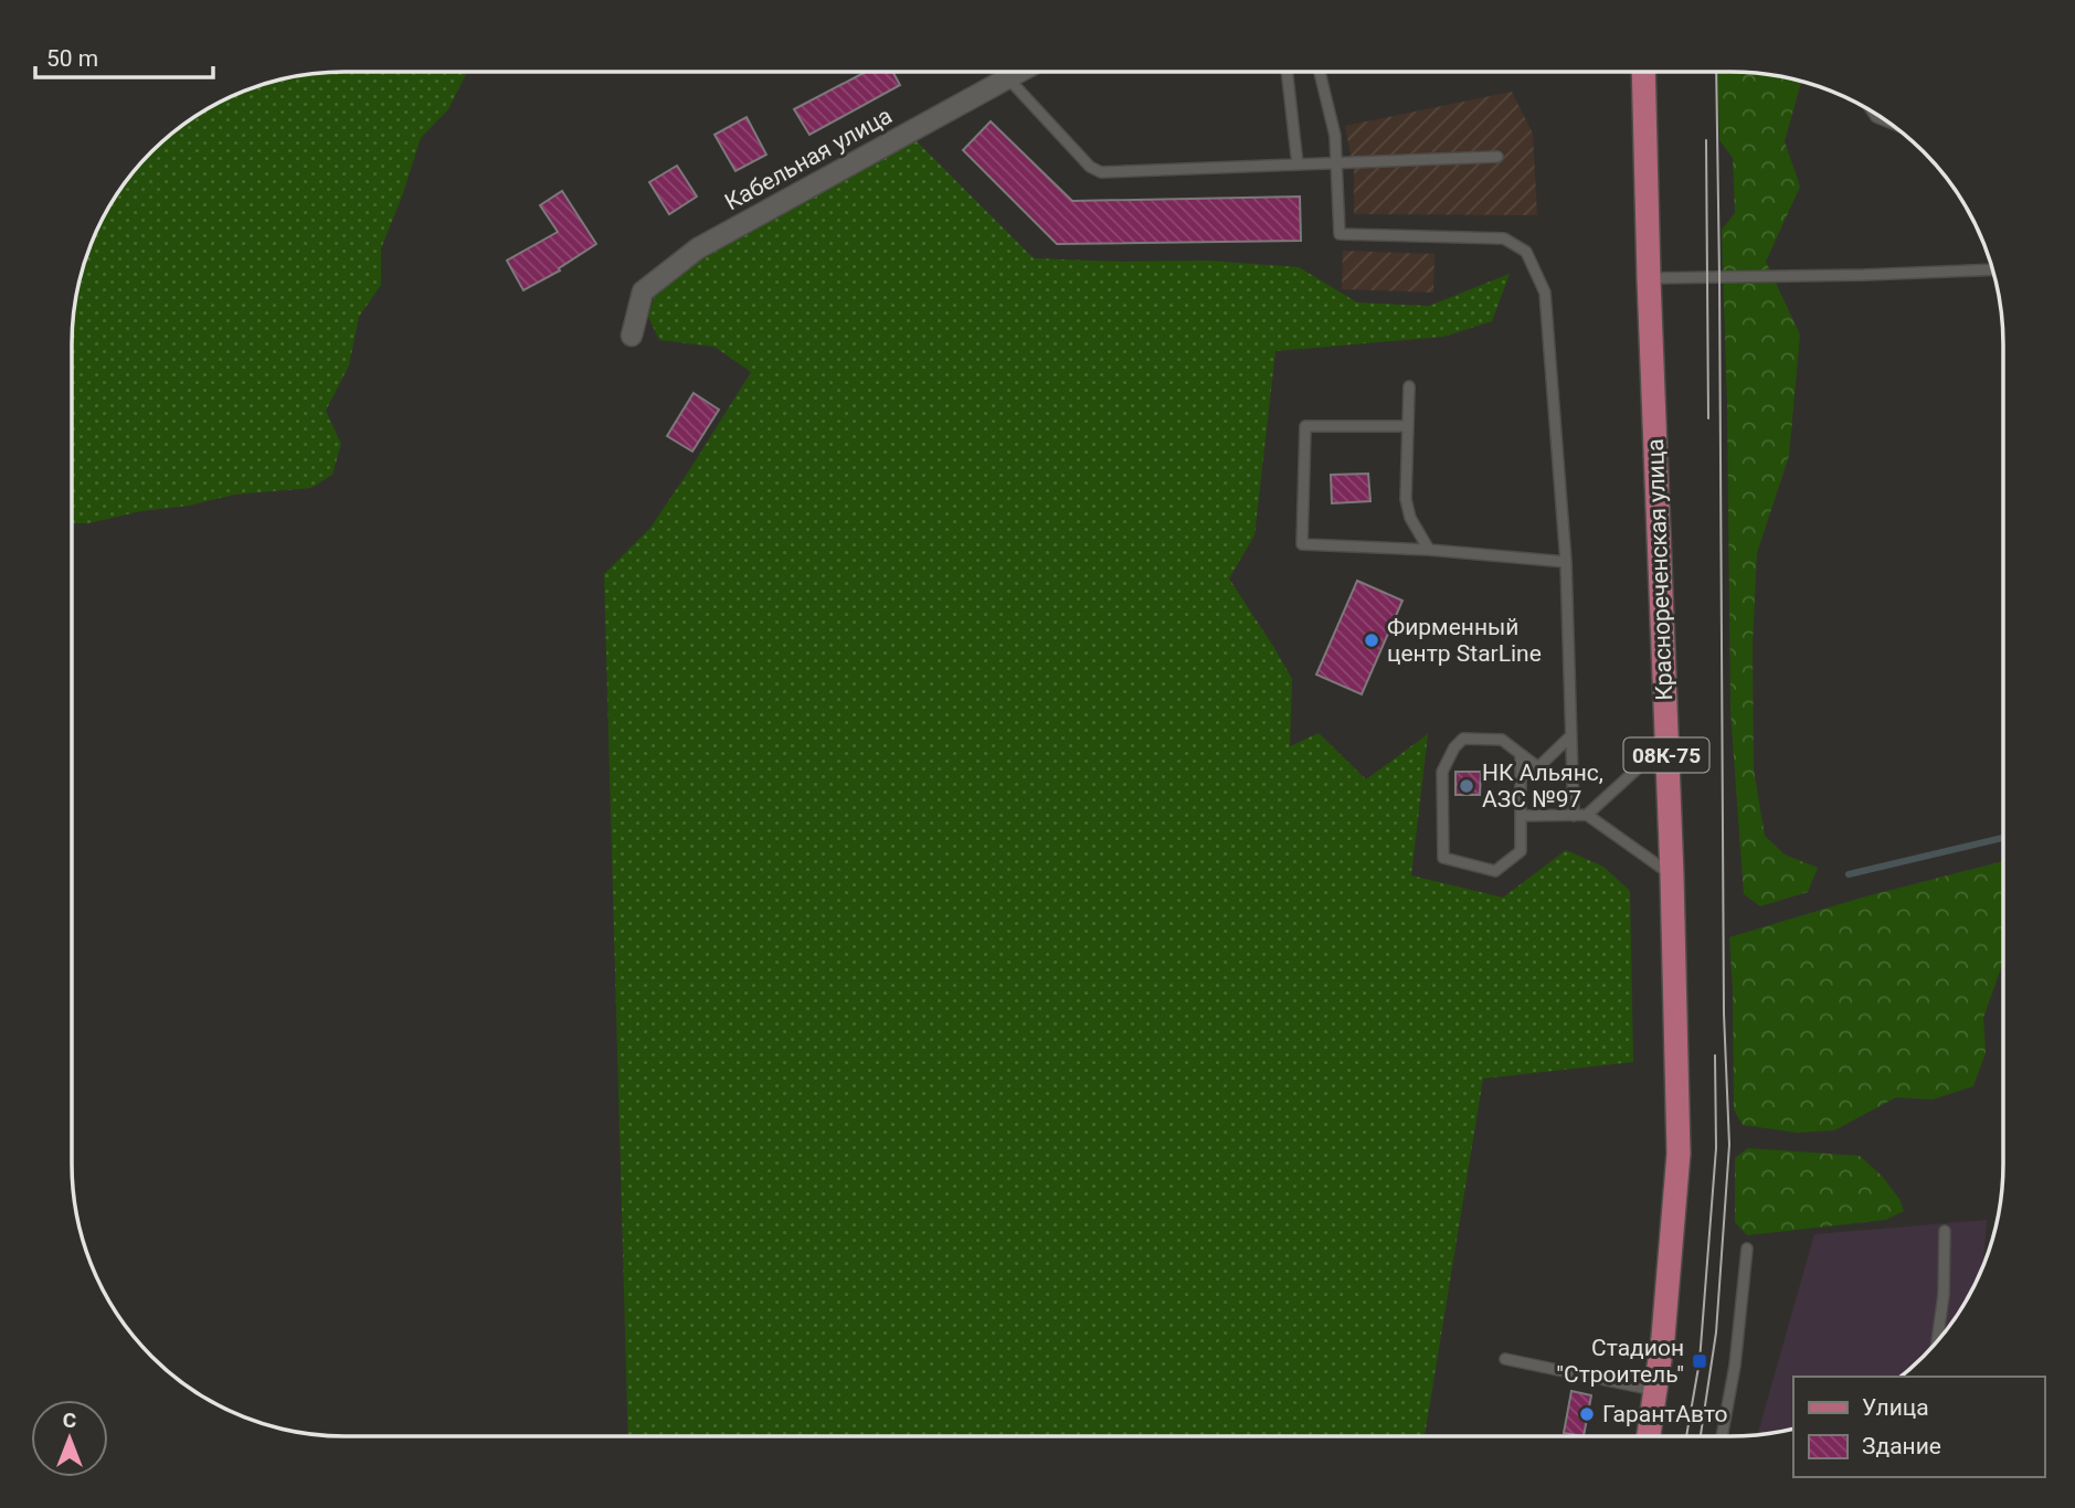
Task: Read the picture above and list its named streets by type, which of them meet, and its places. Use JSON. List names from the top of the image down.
{
  "streets": {
    "main road": ["Краснореченская улица", "08К-75"],
    "street": ["Кабельная улица"]
  },
  "places": {
    "other": ["Фирменный центр StarLine", "НК Альянс, АЗС №97", "ГарантАвто"],
    "transit": ["Стадион \"Строитель\""]
  },
  "legend": ["Улица", "Здание"],
  "scale_bar": "50 m",
  "north": "top"
}
